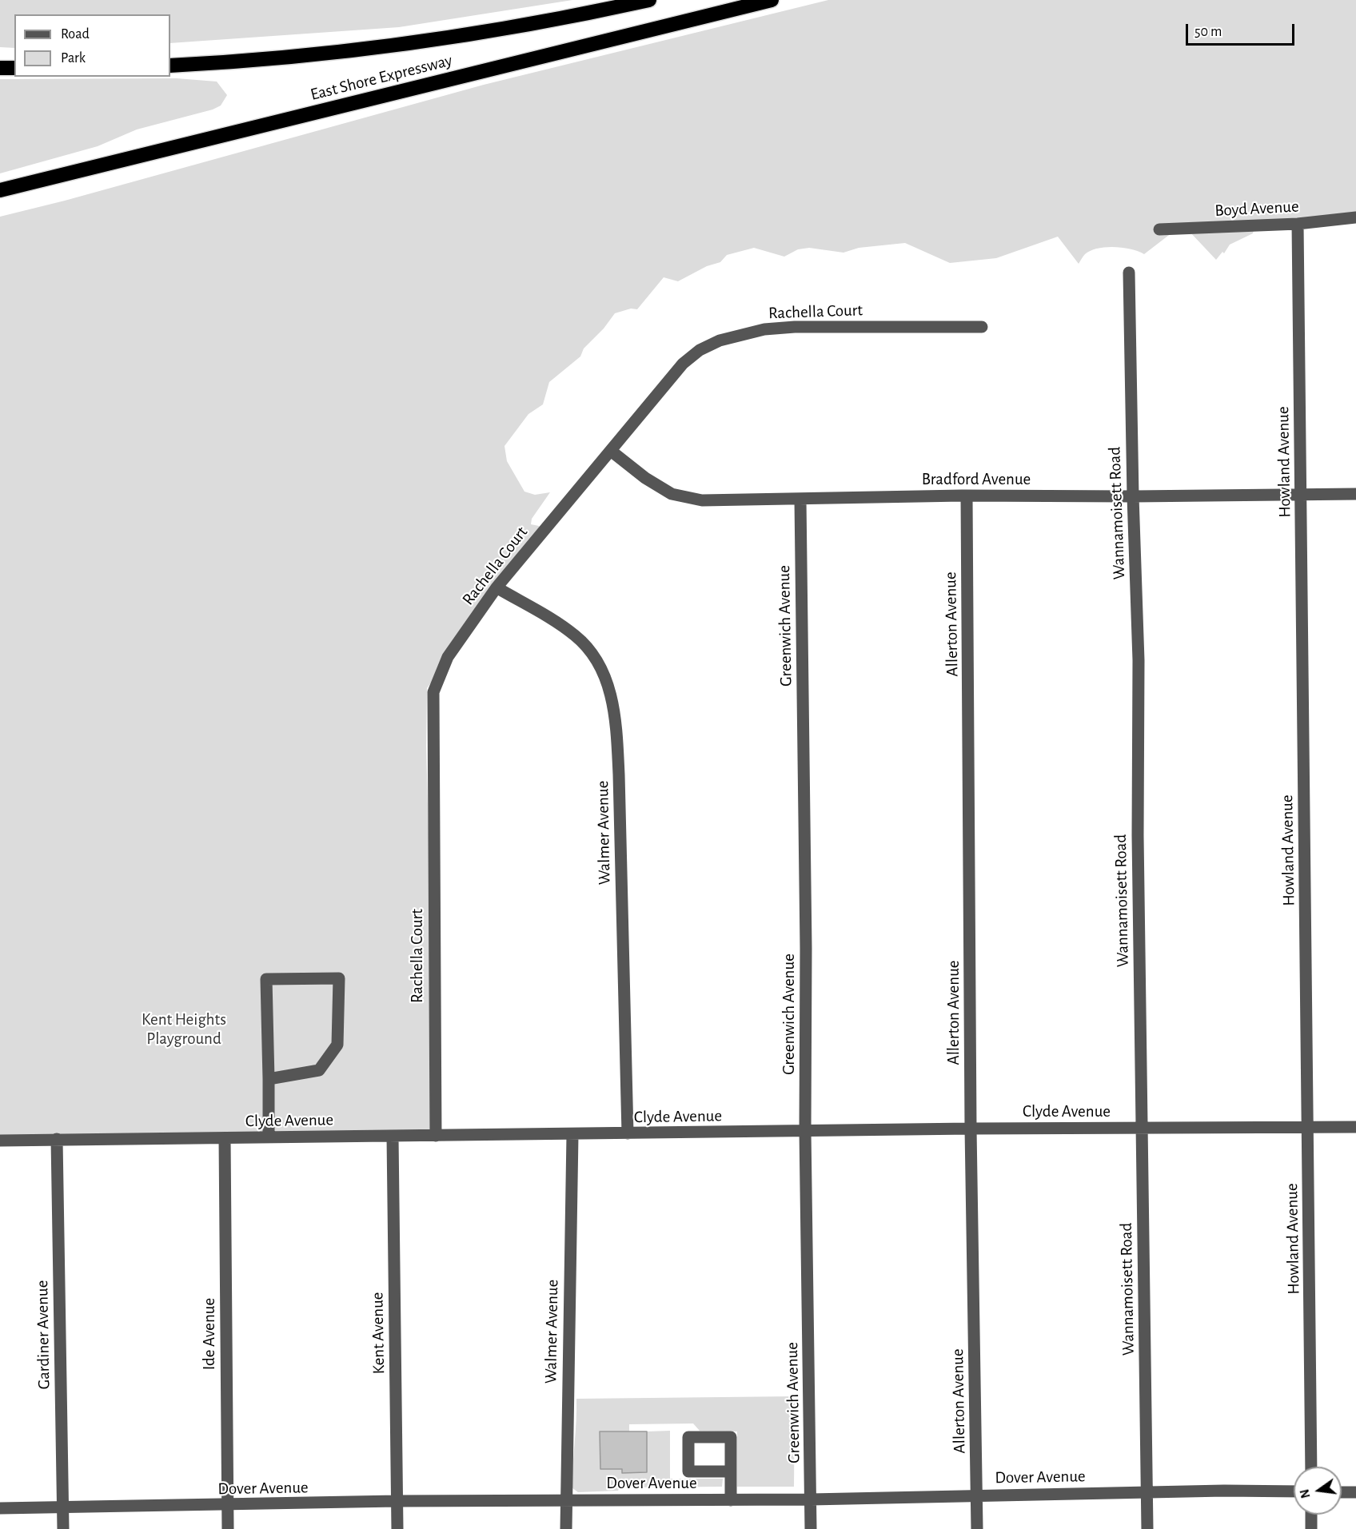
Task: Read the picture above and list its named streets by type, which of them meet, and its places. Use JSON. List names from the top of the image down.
{
  "streets": {
    "highway": ["East Shore Expressway"],
    "street": [
      "Boyd Avenue",
      "Rachella Court",
      "Howland Avenue",
      "Bradford Avenue",
      "Wannamoisett Road",
      "Allerton Avenue",
      "Greenwich Avenue",
      "Walmer Avenue",
      "Clyde Avenue",
      "Kent Avenue",
      "Ide Avenue",
      "Gardiner Avenue",
      "Dover Avenue"
    ]
  },
  "crossings": [
    ["Boyd Avenue", "Howland Avenue"],
    ["Rachella Court", "Bradford Avenue"],
    ["Rachella Court", "Walmer Avenue"],
    ["Rachella Court", "Clyde Avenue"],
    ["Howland Avenue", "Bradford Avenue"],
    ["Howland Avenue", "Clyde Avenue"],
    ["Bradford Avenue", "Wannamoisett Road"],
    ["Bradford Avenue", "Allerton Avenue"],
    ["Bradford Avenue", "Greenwich Avenue"],
    ["Wannamoisett Road", "Clyde Avenue"],
    ["Wannamoisett Road", "Dover Avenue"],
    ["Allerton Avenue", "Clyde Avenue"],
    ["Allerton Avenue", "Dover Avenue"],
    ["Greenwich Avenue", "Clyde Avenue"],
    ["Greenwich Avenue", "Dover Avenue"],
    ["Walmer Avenue", "Clyde Avenue"],
    ["Walmer Avenue", "Dover Avenue"],
    ["Clyde Avenue", "Kent Avenue"],
    ["Clyde Avenue", "Ide Avenue"],
    ["Clyde Avenue", "Gardiner Avenue"],
    ["Kent Avenue", "Dover Avenue"],
    ["Ide Avenue", "Dover Avenue"],
    ["Gardiner Avenue", "Dover Avenue"]
  ],
  "parks": ["Kent Heights Playground"],
  "legend": ["Road", "Park"],
  "scale_bar": "50 m",
  "north": "left"
}
